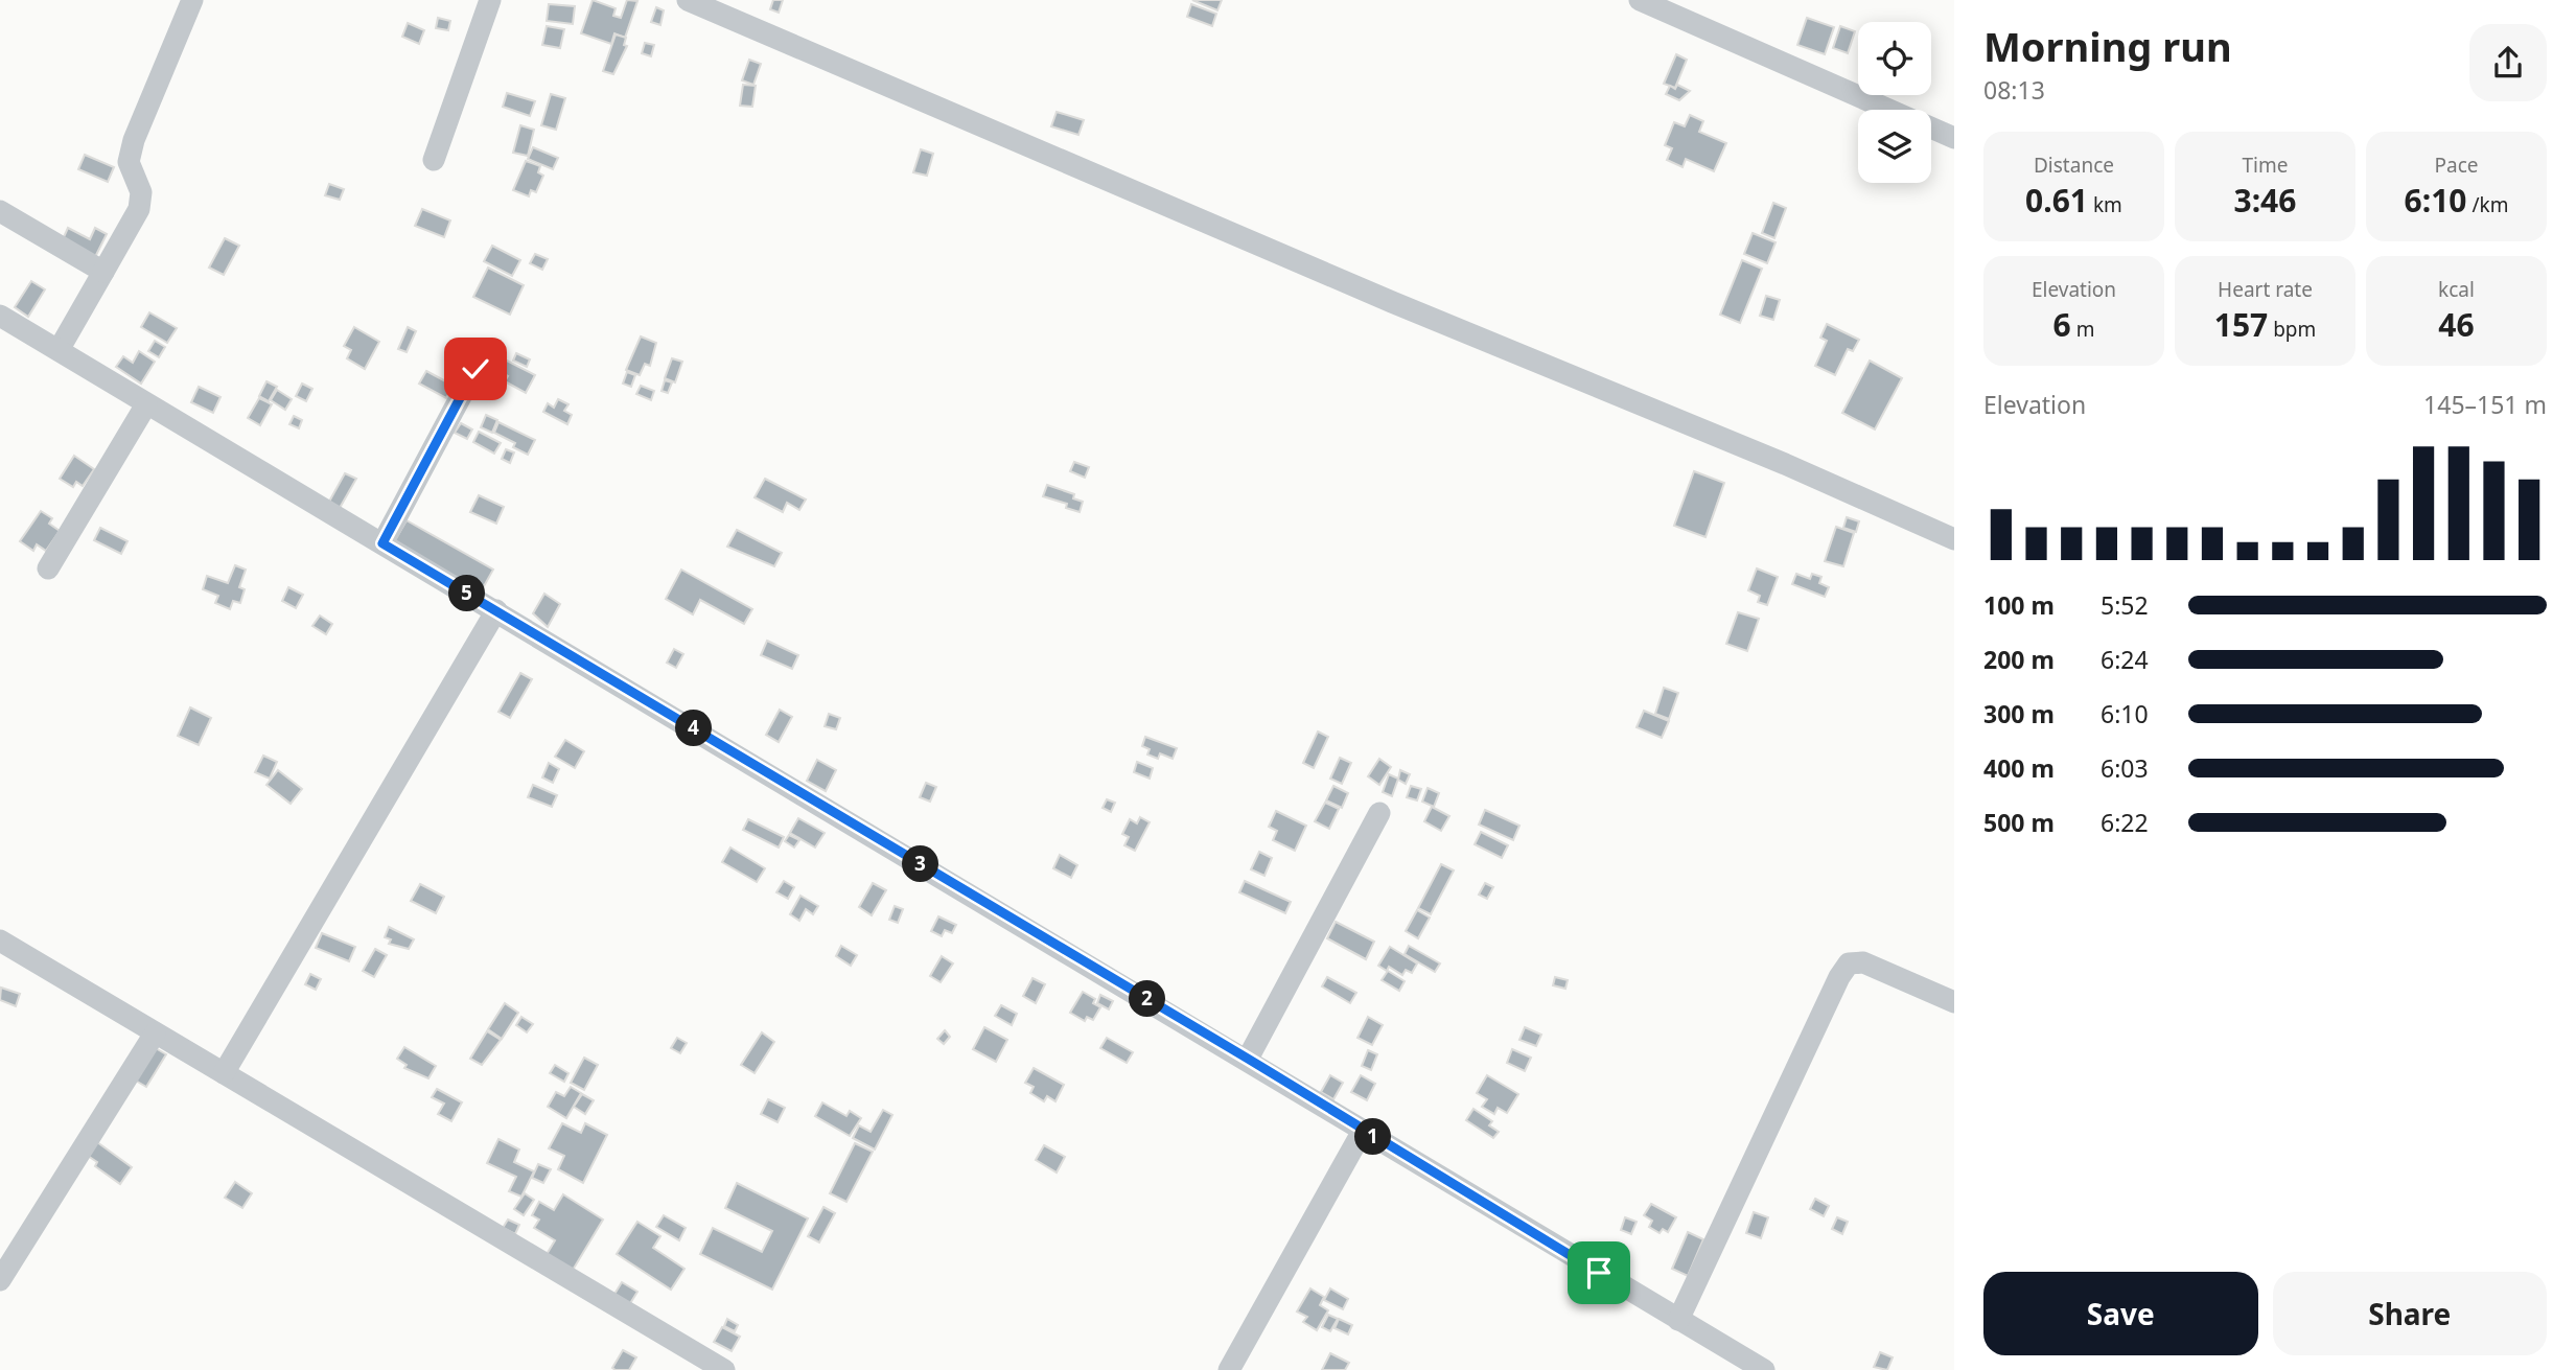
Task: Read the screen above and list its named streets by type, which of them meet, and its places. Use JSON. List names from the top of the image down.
{
  "page": {
    "heading": ["Morning run", "08:13"],
    "stats": [
      ["Distance", "0.61 km"],
      ["Time", "3:46"],
      ["Pace", "6:10 /km"],
      ["Elevation", "6 m"],
      ["Heart rate", "157 bpm"],
      ["kcal", "46"]
    ],
    "chart": ["Elevation", "145–151 m"],
    "pins": [
      "5",
      "4",
      "3",
      "2",
      "1"
    ],
    "list": [
      {
        "name": "100 m",
        "note": "5:52"
      },
      {
        "name": "200 m",
        "note": "6:24"
      },
      {
        "name": "300 m",
        "note": "6:10"
      },
      {
        "name": "400 m",
        "note": "6:03"
      },
      {
        "name": "500 m",
        "note": "6:22"
      }
    ],
    "buttons": ["Save", "Share"]
  }
}
